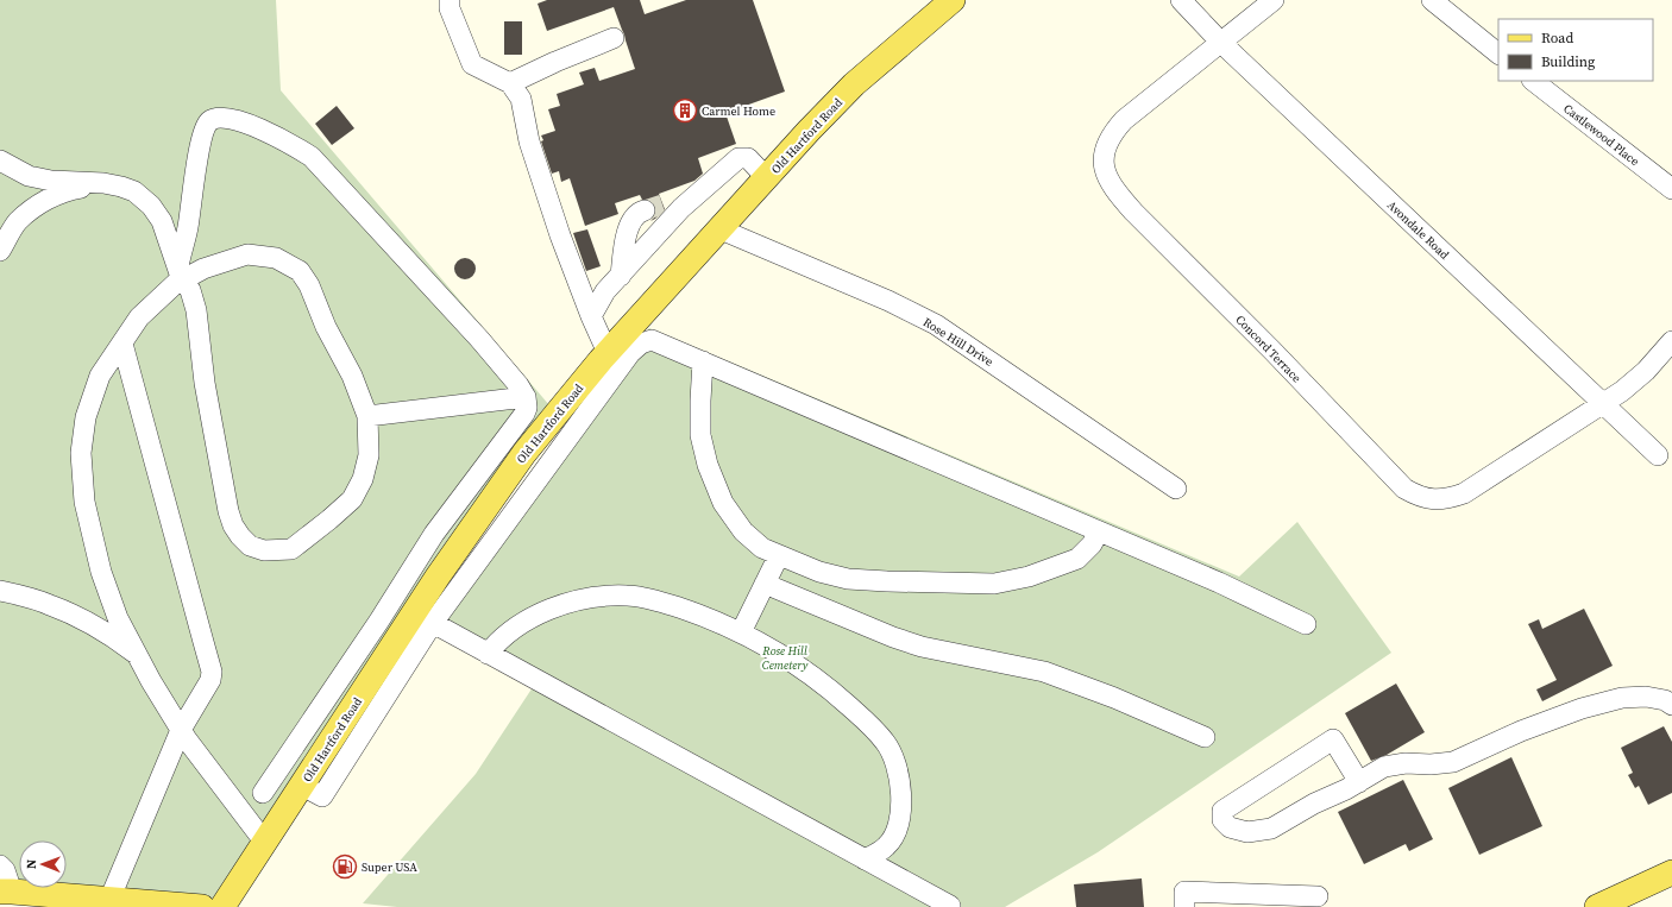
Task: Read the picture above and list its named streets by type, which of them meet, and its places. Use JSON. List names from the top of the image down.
{
  "streets": {
    "main road": ["Old Hartford Road"],
    "street": [
      "Castlewood Place",
      "Avondale Road",
      "Rose Hill Drive",
      "Concord Terrace"
    ]
  },
  "crossings": [
    ["Old Hartford Road", "Rose Hill Drive"],
    ["Avondale Road", "Concord Terrace"]
  ],
  "parks": ["Rose Hill Cemetery"],
  "places": {
    "building": ["Carmel Home"],
    "fuel station": ["Super USA"]
  },
  "legend": ["Road", "Building"],
  "north": "left"
}
